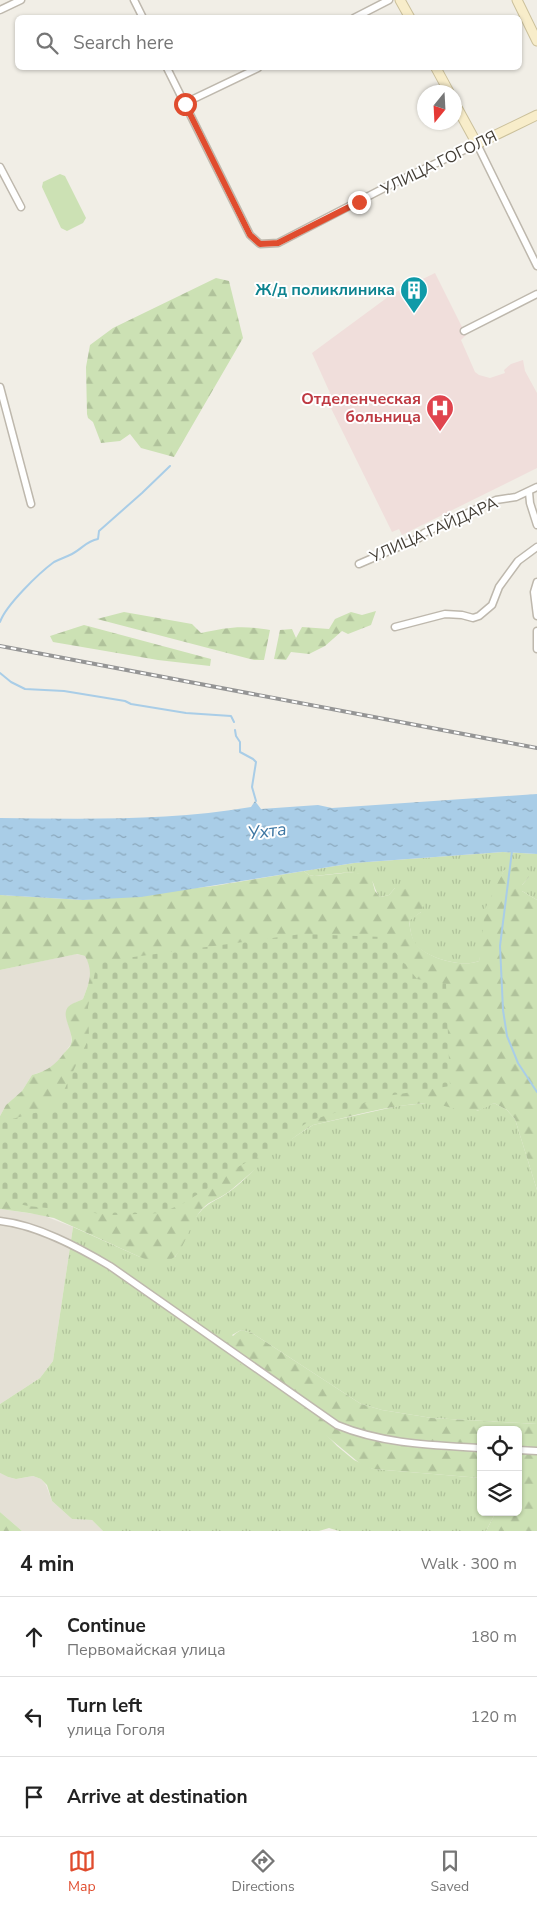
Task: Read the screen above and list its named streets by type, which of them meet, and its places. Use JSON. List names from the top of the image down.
{
  "streets": {
    "main road": ["УЛИЦА ГОГОЛЯ"],
    "street": ["УЛИЦА ГАЙДАРА"]
  },
  "water": ["Ухта"],
  "places": {
    "building": ["Ж/д поликлиника"],
    "hospital": ["Отделенческая больница"]
  },
  "north": "bottom",
  "page": {
    "search": "Search here",
    "heading": ["4 min", "Walk · 300 m"],
    "list": [
      ["Continue", "Первомайская улица", "180 m"],
      ["Turn left", "улица Гоголя", "120 m"],
      "Arrive at destination"
    ],
    "nav": ["Map", "Directions", "Saved"]
  }
}
